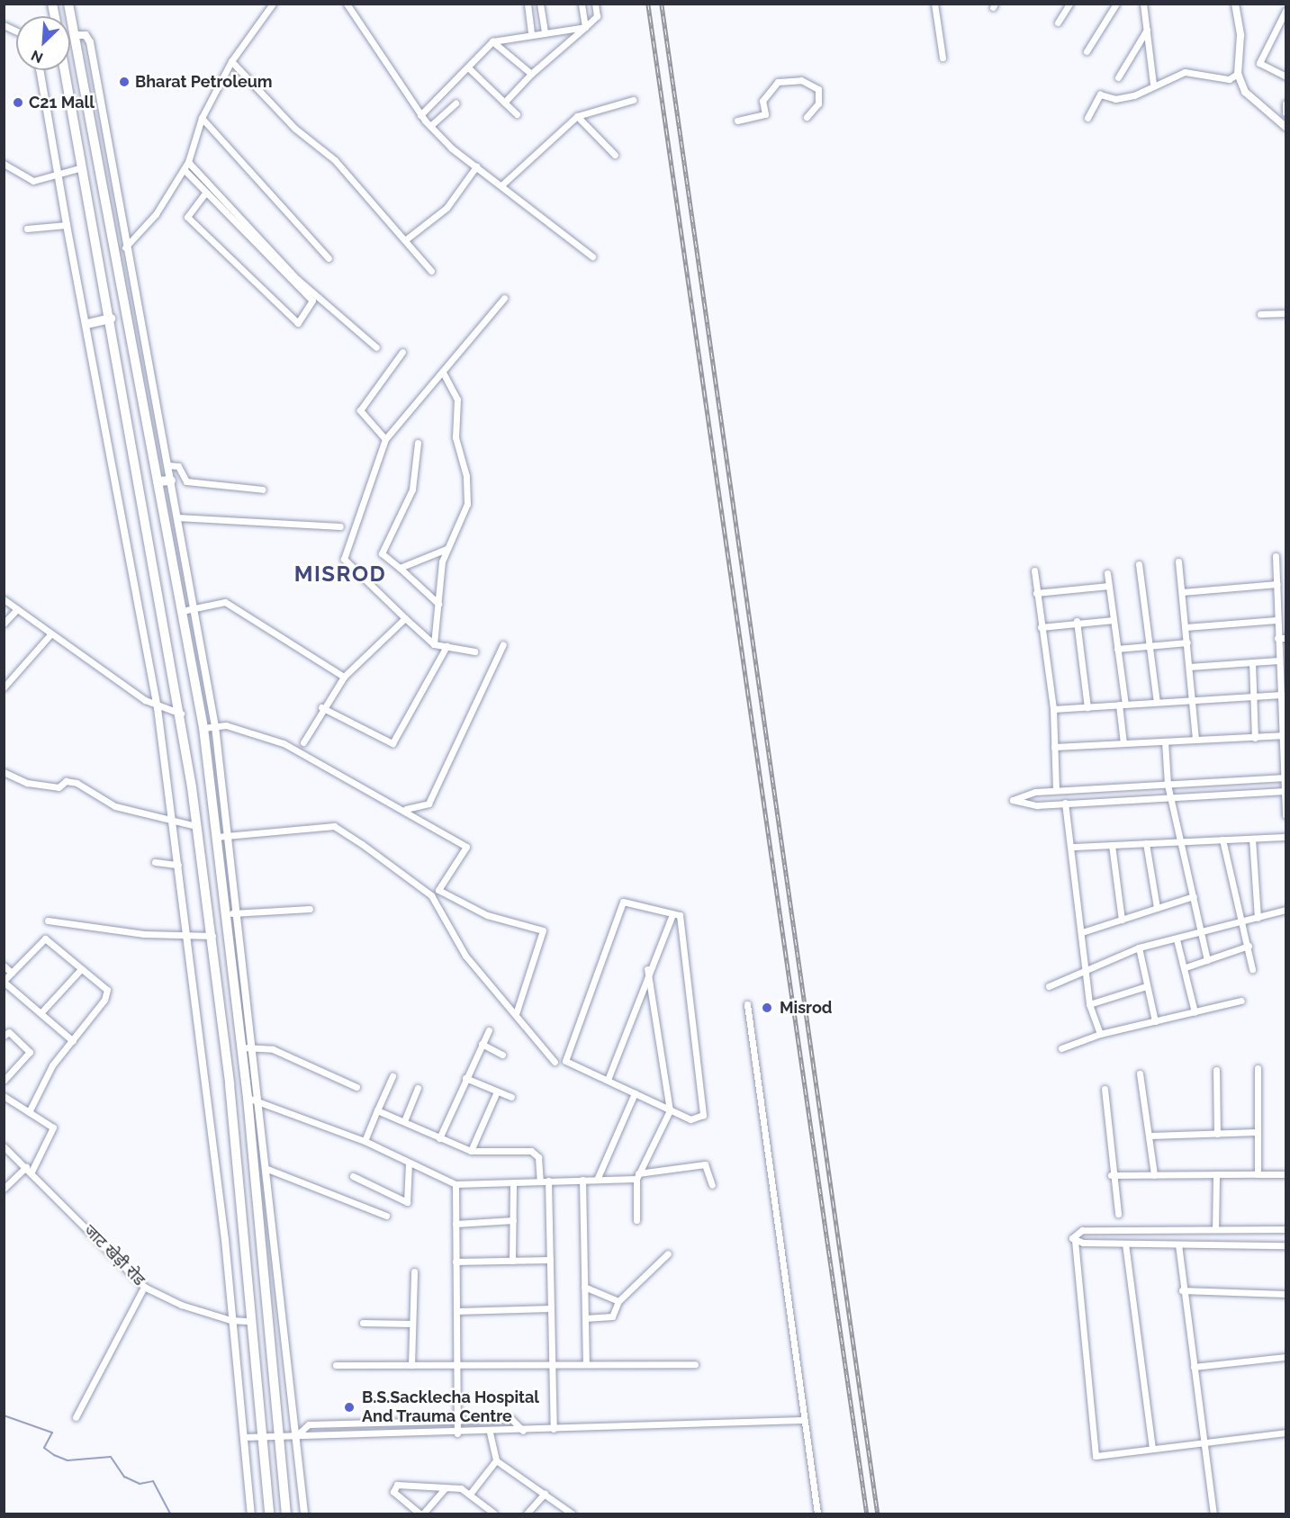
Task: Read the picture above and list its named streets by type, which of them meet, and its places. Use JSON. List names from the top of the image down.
{
  "streets": {
    "street": ["जाट खेड़ी रोड"]
  },
  "districts": ["MISROD"],
  "places": [
    "Bharat Petroleum",
    "C21 Mall",
    "Misrod",
    "B.S.Sacklecha Hospital And Trauma Centre"
  ],
  "north": "bottom left"
}
